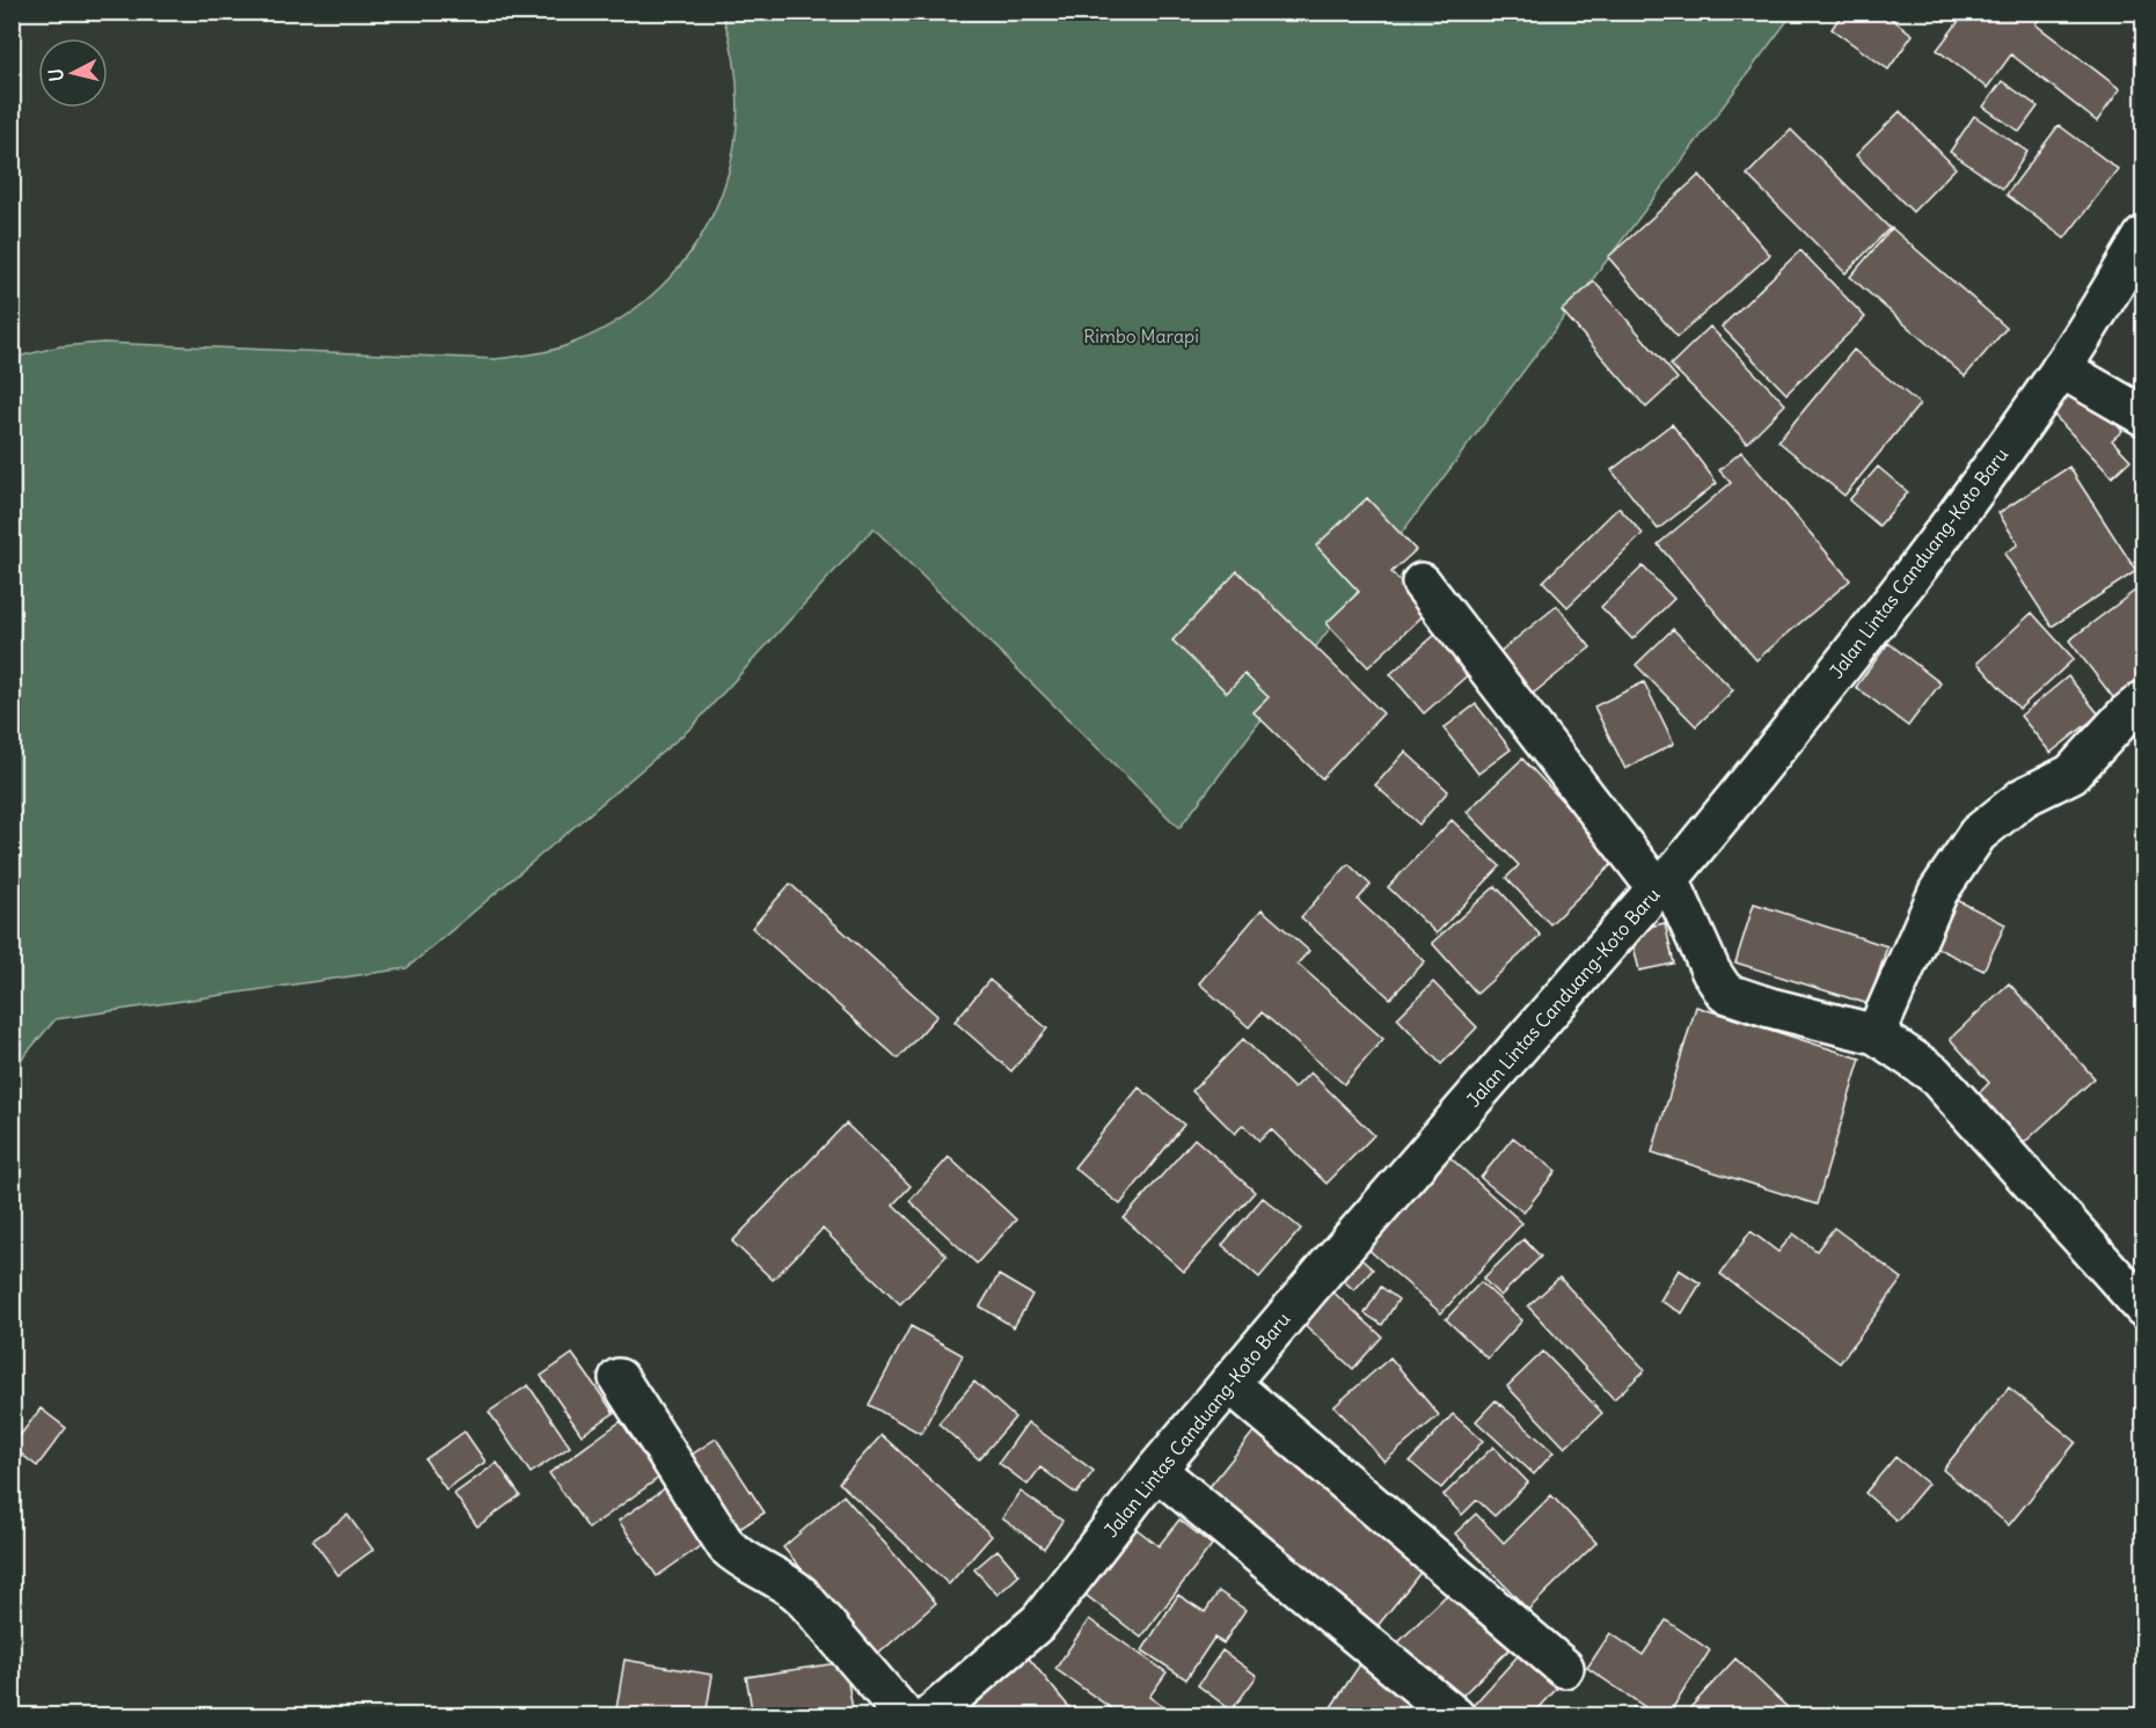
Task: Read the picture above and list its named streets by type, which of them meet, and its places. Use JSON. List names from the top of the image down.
{
  "streets": {
    "street": ["Jalan Lintas Canduang-Koto Baru"]
  },
  "parks": ["Rimbo Marapi"],
  "north": "left"
}
